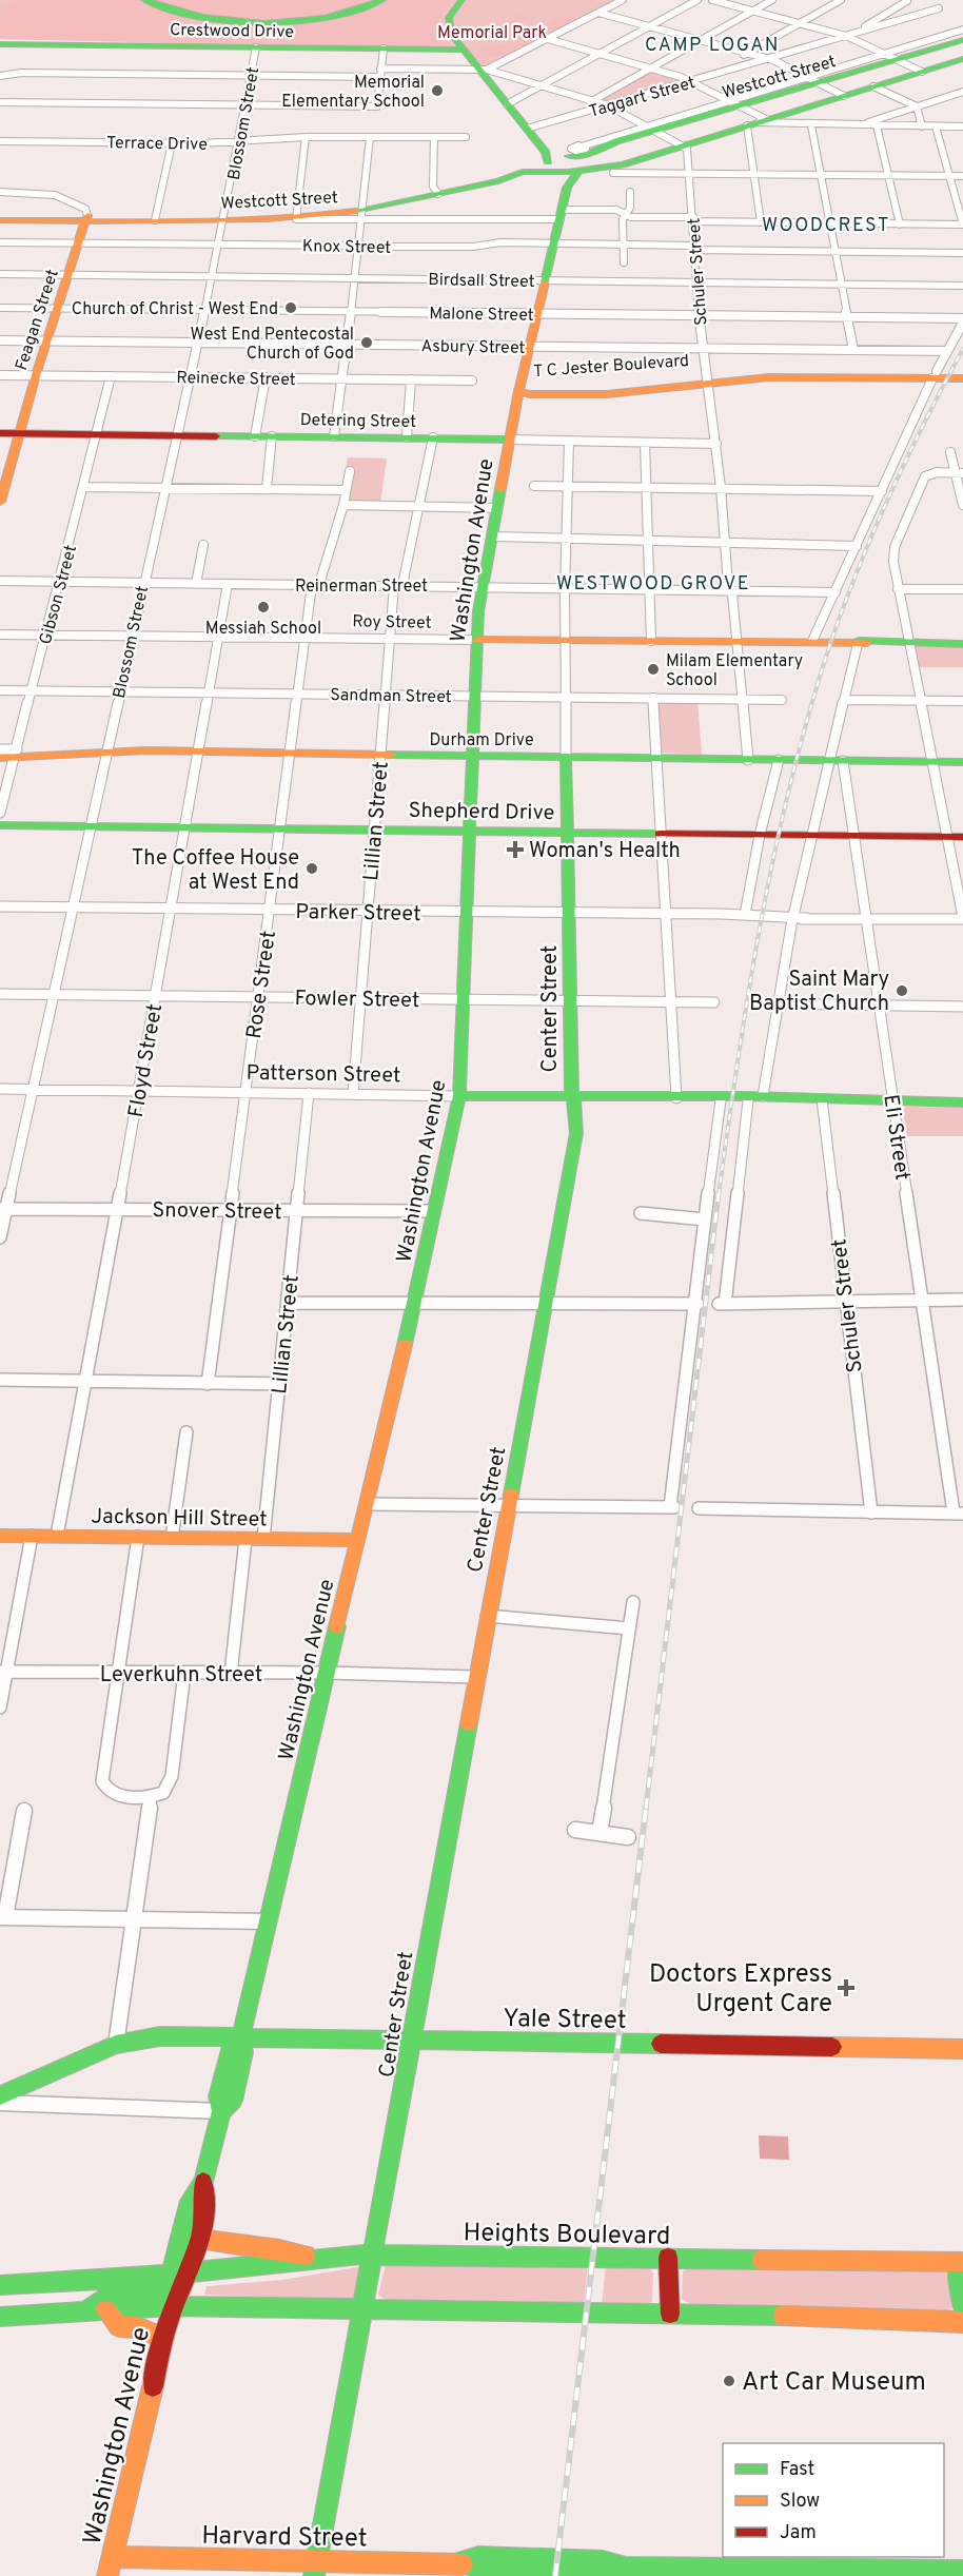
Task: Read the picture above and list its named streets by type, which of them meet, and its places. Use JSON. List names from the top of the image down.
{
  "streets": {
    "main road": [
      "Crestwood Drive",
      "Westcott Street",
      "Feagan Street",
      "T C Jester Boulevard",
      "Detering Street",
      "Washington Avenue",
      "Roy Street",
      "Durham Drive",
      "Shepherd Drive",
      "Center Street",
      "Patterson Street",
      "Jackson Hill Street",
      "Yale Street",
      "Heights Boulevard",
      "Harvard Street"
    ],
    "street": [
      "Taggart Street",
      "Blossom Street",
      "Terrace Drive",
      "Knox Street",
      "Schuler Street",
      "Birdsall Street",
      "Malone Street",
      "Asbury Street",
      "Reinecke Street",
      "Reinerman Street",
      "Gibson Street",
      "Sandman Street",
      "Lillian Street",
      "Parker Street",
      "Rose Street",
      "Fowler Street",
      "Floyd Street",
      "Eli Street",
      "Snover Street",
      "Leverkuhn Street"
    ]
  },
  "crossings": [
    ["Crestwood Drive", "Blossom Street"],
    ["Westcott Street", "Blossom Street"],
    ["Westcott Street", "Feagan Street"],
    ["Blossom Street", "Terrace Drive"],
    ["Blossom Street", "Knox Street"],
    ["Blossom Street", "Birdsall Street"],
    ["Blossom Street", "Malone Street"],
    ["Blossom Street", "Asbury Street"],
    ["Blossom Street", "Reinecke Street"],
    ["Blossom Street", "Detering Street"],
    ["Blossom Street", "Reinerman Street"],
    ["Blossom Street", "Roy Street"],
    ["Blossom Street", "Sandman Street"],
    ["Blossom Street", "Durham Drive"],
    ["Blossom Street", "Shepherd Drive"],
    ["Blossom Street", "Parker Street"],
    ["Blossom Street", "Fowler Street"],
    ["Blossom Street", "Patterson Street"],
    ["Blossom Street", "Snover Street"],
    ["Knox Street", "Schuler Street"],
    ["Knox Street", "Feagan Street"],
    ["Knox Street", "Washington Avenue"],
    ["Schuler Street", "Birdsall Street"],
    ["Schuler Street", "Malone Street"],
    ["Schuler Street", "Asbury Street"],
    ["Schuler Street", "T C Jester Boulevard"],
    ["Schuler Street", "Detering Street"],
    ["Schuler Street", "Reinerman Street"],
    ["Schuler Street", "Roy Street"],
    ["Schuler Street", "Sandman Street"],
    ["Schuler Street", "Durham Drive"],
    ["Schuler Street", "Patterson Street"],
    ["Birdsall Street", "Feagan Street"],
    ["Birdsall Street", "Washington Avenue"],
    ["Malone Street", "Feagan Street"],
    ["Malone Street", "Washington Avenue"],
    ["Feagan Street", "Asbury Street"],
    ["Feagan Street", "Reinecke Street"],
    ["Feagan Street", "Detering Street"],
    ["Asbury Street", "Washington Avenue"],
    ["T C Jester Boulevard", "Washington Avenue"],
    ["Reinecke Street", "Gibson Street"],
    ["Detering Street", "Washington Avenue"],
    ["Detering Street", "Gibson Street"],
    ["Detering Street", "Lillian Street"],
    ["Detering Street", "Center Street"],
    ["Washington Avenue", "Reinerman Street"],
    ["Washington Avenue", "Roy Street"],
    ["Washington Avenue", "Sandman Street"],
    ["Washington Avenue", "Durham Drive"],
    ["Washington Avenue", "Shepherd Drive"],
    ["Washington Avenue", "Parker Street"],
    ["Washington Avenue", "Fowler Street"],
    ["Washington Avenue", "Patterson Street"],
    ["Washington Avenue", "Snover Street"],
    ["Washington Avenue", "Jackson Hill Street"],
    ["Washington Avenue", "Leverkuhn Street"],
    ["Washington Avenue", "Yale Street"],
    ["Washington Avenue", "Heights Boulevard"],
    ["Washington Avenue", "Harvard Street"],
    ["Reinerman Street", "Gibson Street"],
    ["Reinerman Street", "Lillian Street"],
    ["Reinerman Street", "Rose Street"],
    ["Reinerman Street", "Center Street"],
    ["Reinerman Street", "Floyd Street"],
    ["Gibson Street", "Roy Street"],
    ["Gibson Street", "Sandman Street"],
    ["Gibson Street", "Durham Drive"],
    ["Roy Street", "Lillian Street"],
    ["Roy Street", "Rose Street"],
    ["Roy Street", "Center Street"],
    ["Roy Street", "Floyd Street"],
    ["Sandman Street", "Lillian Street"],
    ["Sandman Street", "Rose Street"],
    ["Sandman Street", "Center Street"],
    ["Sandman Street", "Floyd Street"],
    ["Durham Drive", "Lillian Street"],
    ["Durham Drive", "Rose Street"],
    ["Durham Drive", "Center Street"],
    ["Durham Drive", "Floyd Street"],
    ["Durham Drive", "Eli Street"],
    ["Shepherd Drive", "Lillian Street"],
    ["Shepherd Drive", "Rose Street"],
    ["Shepherd Drive", "Center Street"],
    ["Shepherd Drive", "Floyd Street"],
    ["Shepherd Drive", "Eli Street"],
    ["Lillian Street", "Parker Street"],
    ["Lillian Street", "Fowler Street"],
    ["Lillian Street", "Patterson Street"],
    ["Lillian Street", "Snover Street"],
    ["Lillian Street", "Jackson Hill Street"],
    ["Parker Street", "Rose Street"],
    ["Parker Street", "Center Street"],
    ["Parker Street", "Floyd Street"],
    ["Parker Street", "Eli Street"],
    ["Rose Street", "Fowler Street"],
    ["Rose Street", "Patterson Street"],
    ["Rose Street", "Snover Street"],
    ["Fowler Street", "Center Street"],
    ["Fowler Street", "Floyd Street"],
    ["Center Street", "Patterson Street"],
    ["Center Street", "Leverkuhn Street"],
    ["Center Street", "Yale Street"],
    ["Center Street", "Heights Boulevard"],
    ["Center Street", "Harvard Street"],
    ["Floyd Street", "Patterson Street"],
    ["Floyd Street", "Snover Street"],
    ["Floyd Street", "Jackson Hill Street"],
    ["Patterson Street", "Eli Street"]
  ],
  "districts": ["CAMP LOGAN", "WOODCREST", "WESTWOOD GROVE"],
  "parks": ["Memorial Park"],
  "places": {
    "other": [
      "Memorial Elementary School",
      "Church of Christ - West End",
      "West End Pentecostal Church of God",
      "Messiah School",
      "Milam Elementary School",
      "The Coffee House at West End",
      "Saint Mary Baptist Church",
      "Art Car Museum"
    ],
    "health": ["Woman's Health", "Doctors Express Urgent Care"]
  },
  "legend": ["Fast", "Slow", "Jam"]
}
